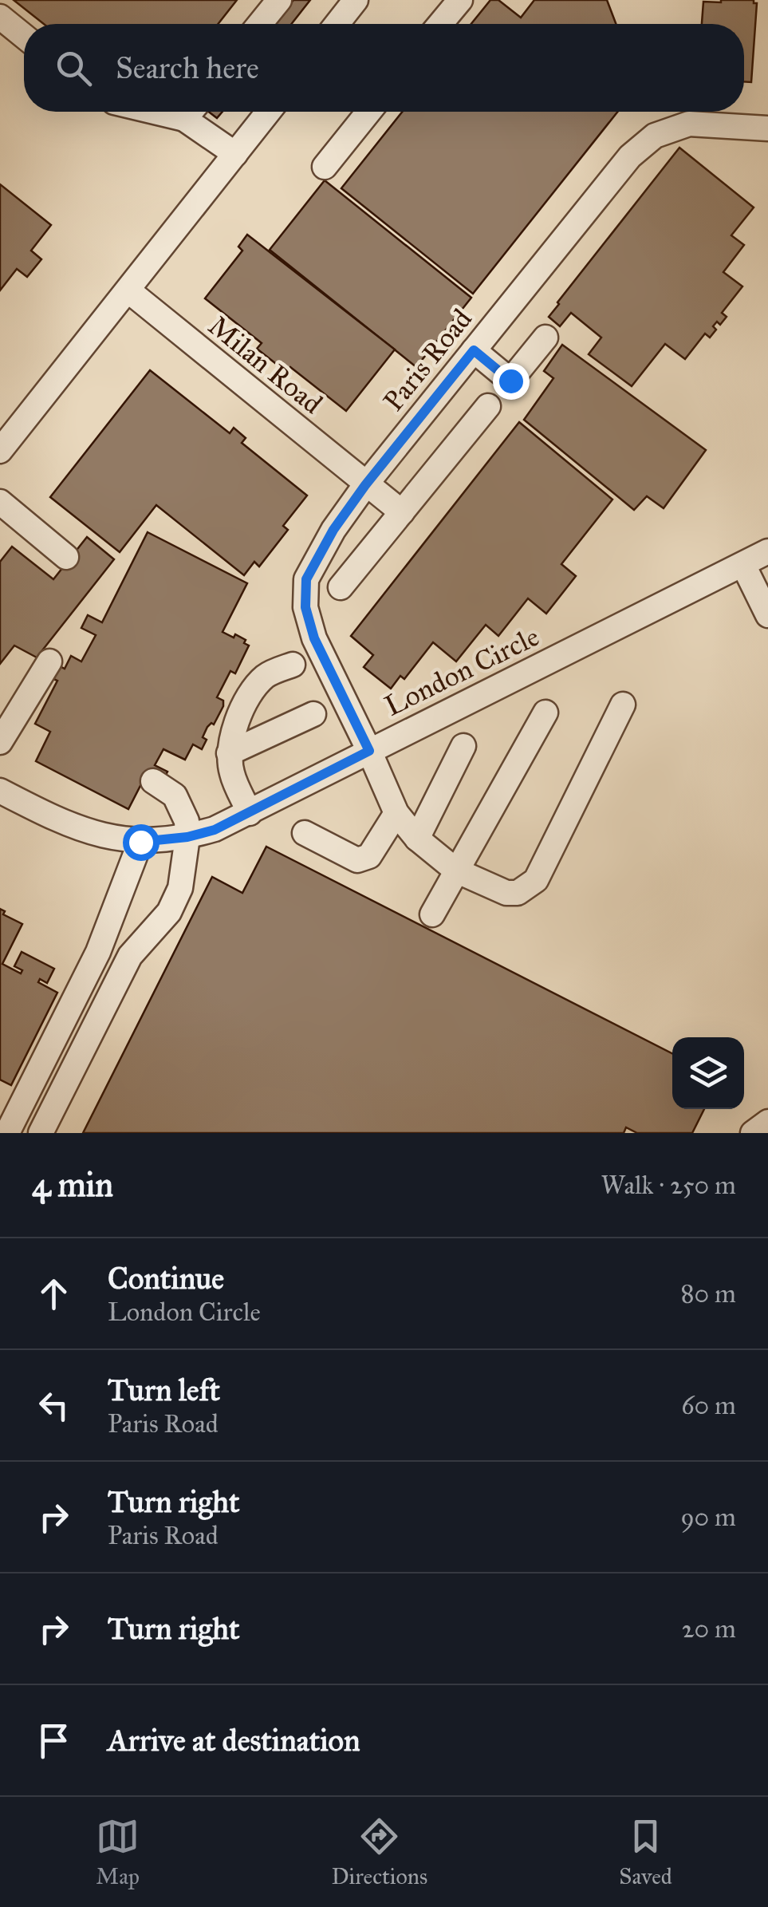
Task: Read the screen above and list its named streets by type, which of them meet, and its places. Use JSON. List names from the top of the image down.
{
  "streets": {
    "street": ["Paris Road", "Milan Road", "London Circle"]
  },
  "crossings": [
    ["Paris Road", "Milan Road"],
    ["Paris Road", "London Circle"]
  ],
  "page": {
    "search": "Search here",
    "heading": ["4 min", "Walk · 250 m"],
    "list": [
      ["Continue", "London Circle", "80 m"],
      ["Turn left", "Paris Road", "60 m"],
      ["Turn right", "Paris Road", "90 m"],
      ["Turn right", "20 m"],
      "Arrive at destination"
    ],
    "nav": ["Map", "Directions", "Saved"]
  }
}
